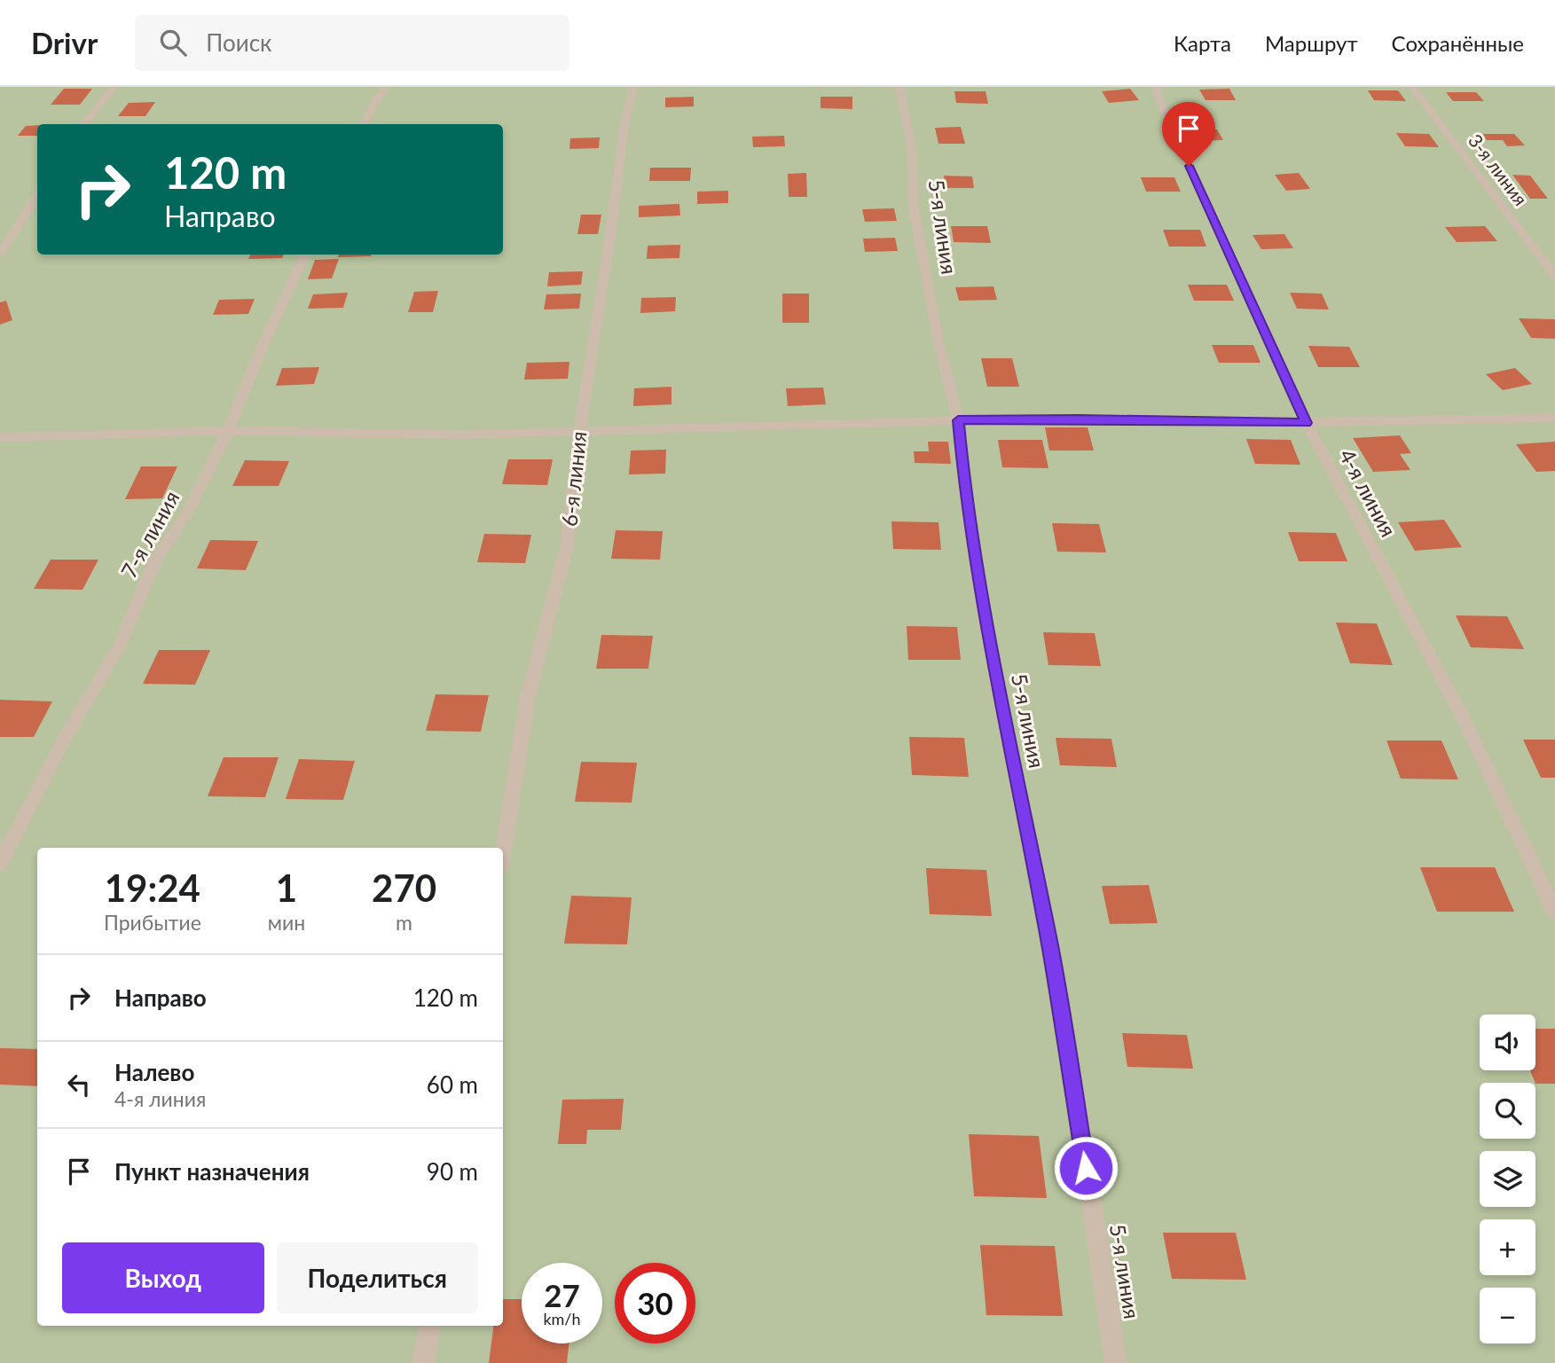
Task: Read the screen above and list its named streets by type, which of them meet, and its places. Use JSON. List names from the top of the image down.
{
  "streets": {
    "street": [
      "3-я линия",
      "5-я линия",
      "6-я линия",
      "4-я линия",
      "7-я линия"
    ]
  },
  "page": {
    "header": "Drivr",
    "search": "Поиск",
    "nav": ["Карта", "Маршрут", "Сохранённые"],
    "turn": ["120 m", "Направо"],
    "eta": [
      "19:24",
      "Прибытие",
      "1",
      "мин",
      "270",
      "m"
    ],
    "list": [
      {
        "name": "Направо",
        "value": "120 m"
      },
      {
        "name": "Налево",
        "note": "4-я линия",
        "value": "60 m"
      },
      {
        "name": "Пункт назначения",
        "value": "90 m"
      }
    ],
    "map_buttons": ["+", "−"],
    "buttons": ["Выход", "Поделиться"],
    "speed": "27 km/h",
    "limit": "30"
  }
}
